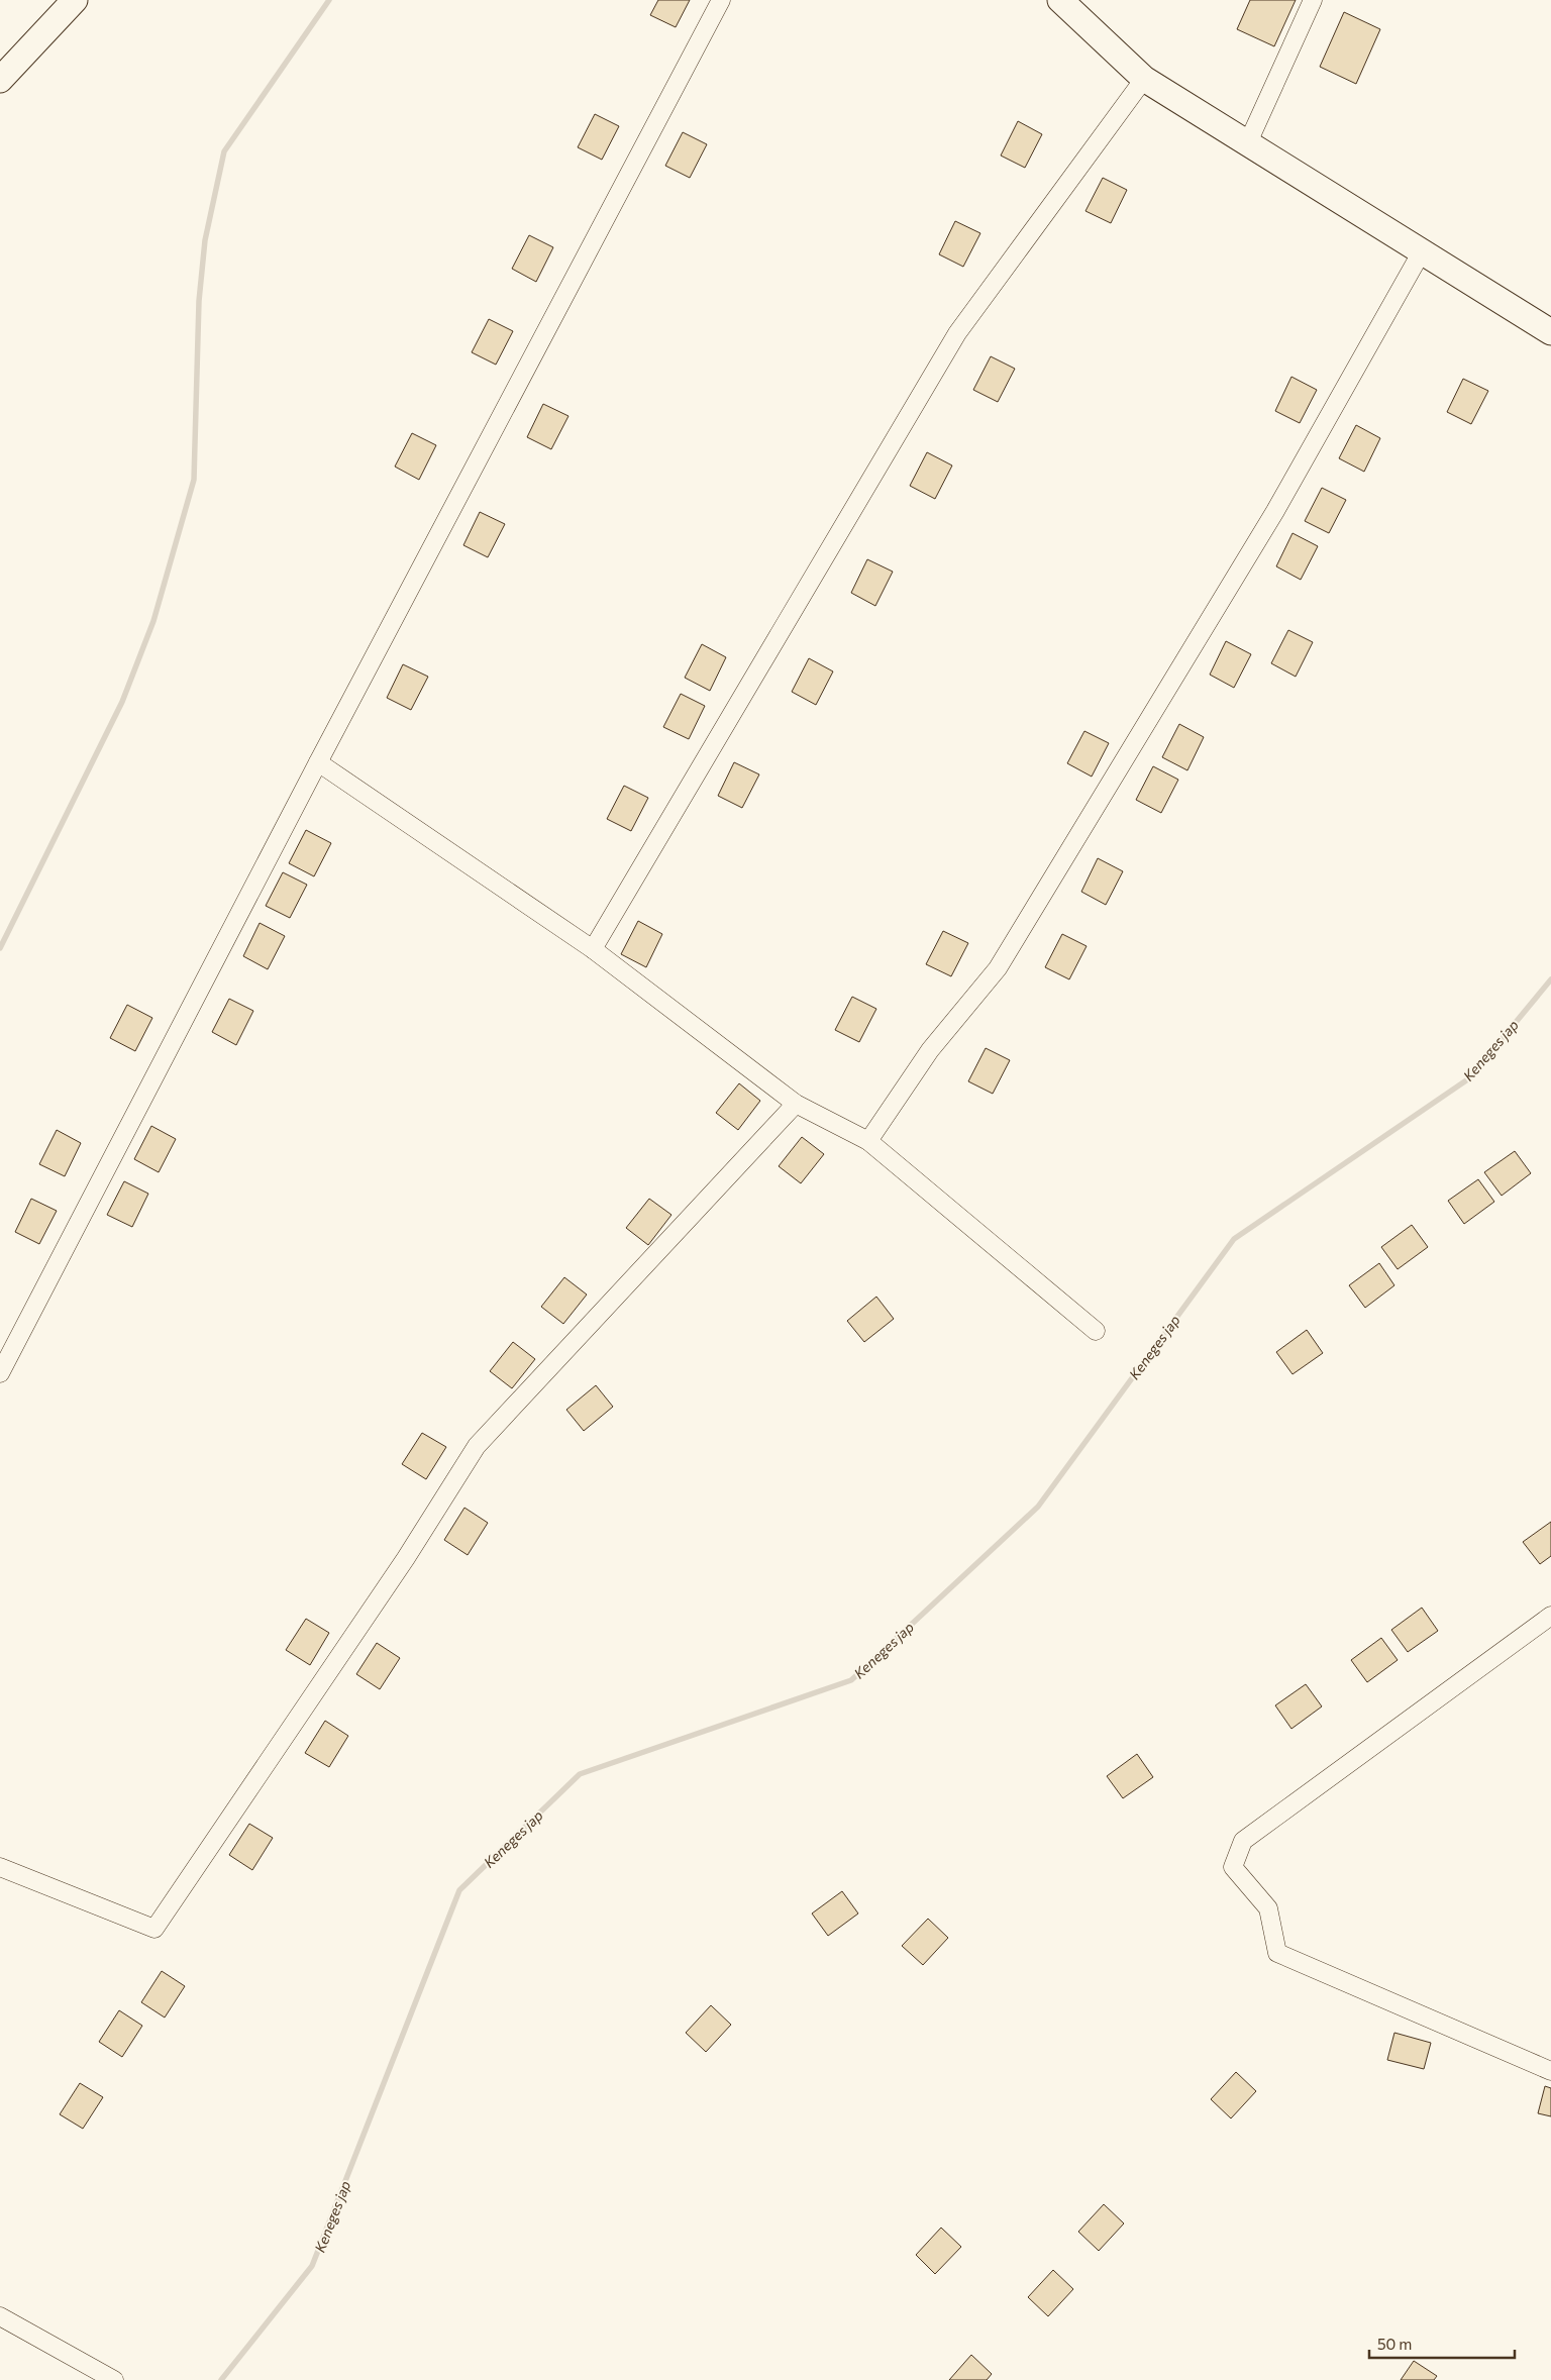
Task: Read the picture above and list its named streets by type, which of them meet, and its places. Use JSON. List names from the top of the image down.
{
  "water": ["Keneges jap"],
  "scale_bar": "50 m"
}
